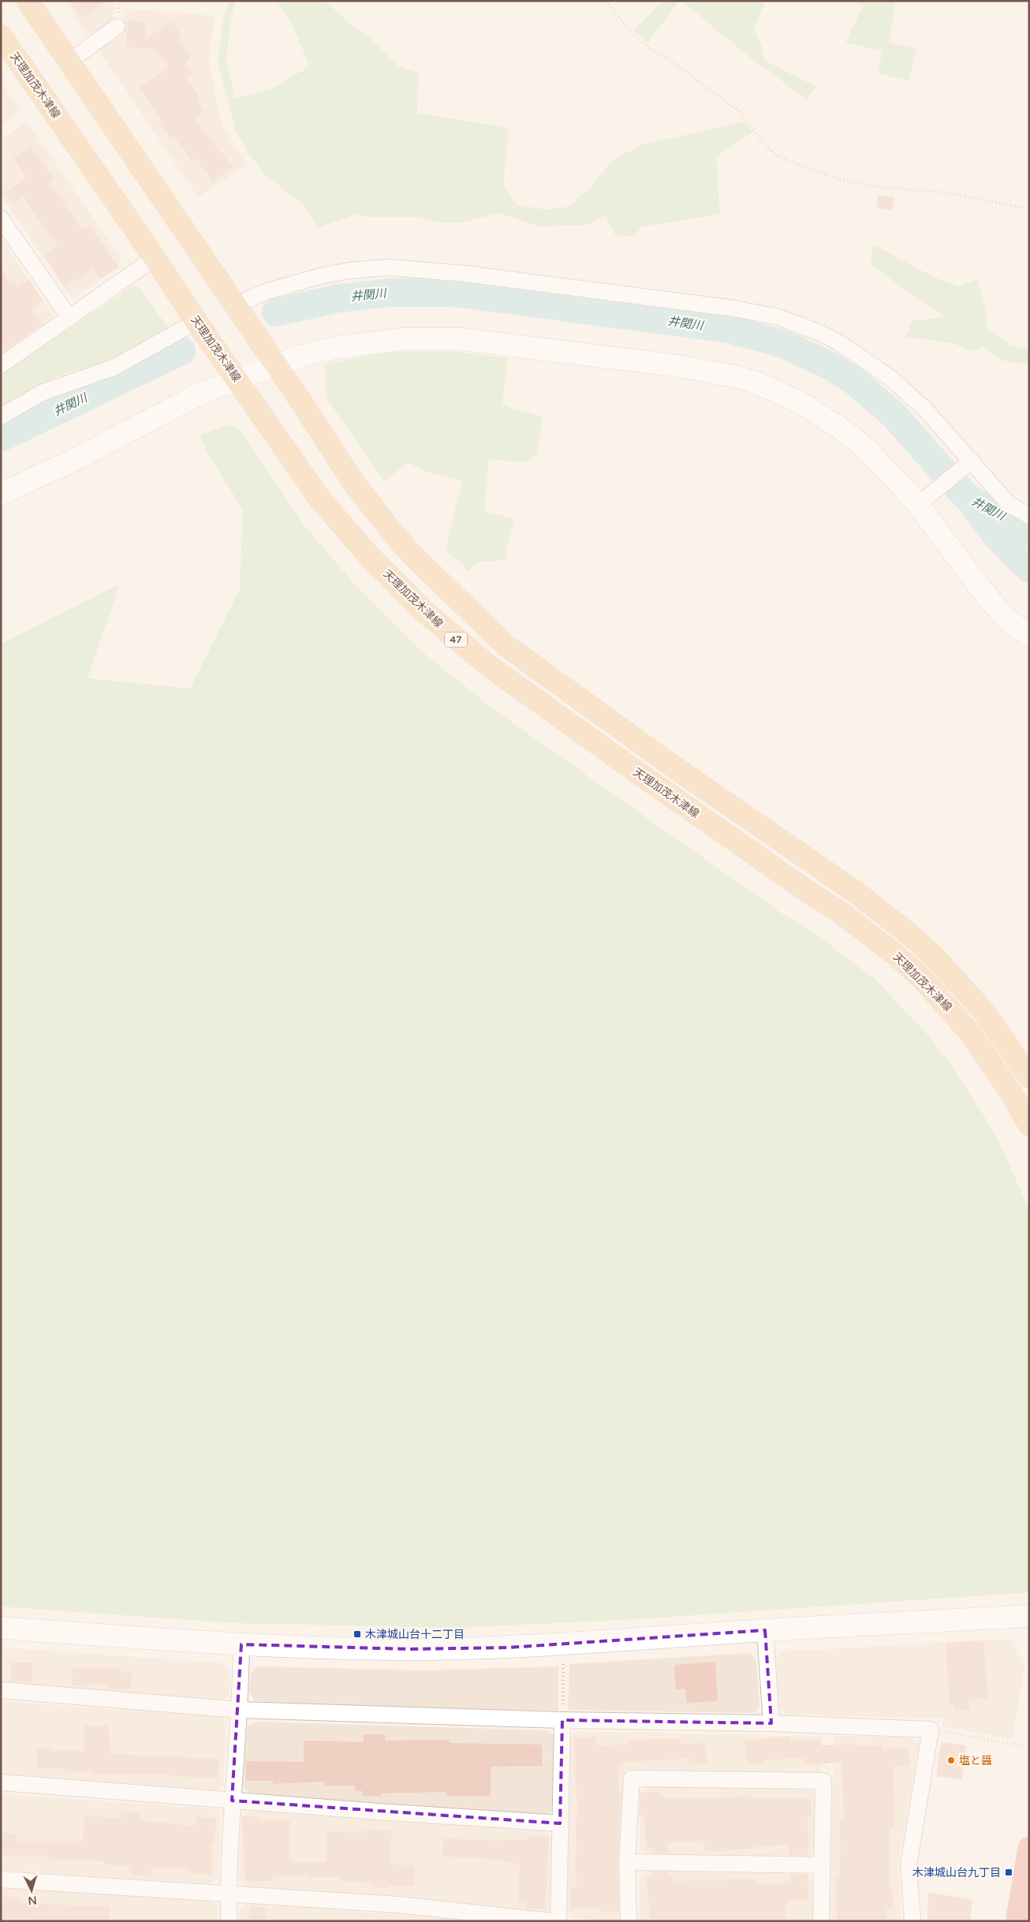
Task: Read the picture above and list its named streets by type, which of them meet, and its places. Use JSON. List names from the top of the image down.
{
  "streets": {
    "main road": ["天理加茂木津線", "47"]
  },
  "water": ["井関川"],
  "places": {
    "transit": ["木津城山台十二丁目", "木津城山台九丁目"],
    "other": ["塩と醤"]
  },
  "north": "bottom"
}
